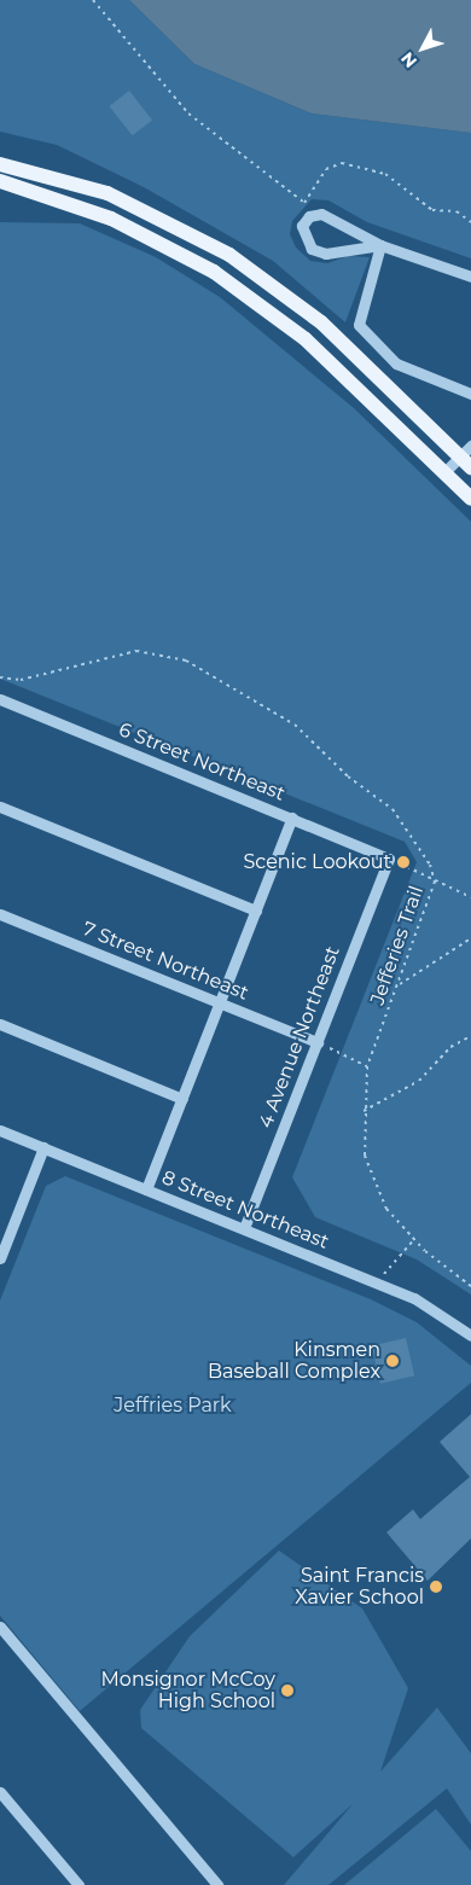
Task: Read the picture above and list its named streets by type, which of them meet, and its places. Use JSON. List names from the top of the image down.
{
  "streets": {
    "street": [
      "6 Street Northeast",
      "7 Street Northeast",
      "4 Avenue Northeast",
      "8 Street Northeast"
    ],
    "path": ["Jefferies Trail"]
  },
  "crossings": [
    ["6 Street Northeast", "4 Avenue Northeast"],
    ["7 Street Northeast", "4 Avenue Northeast"],
    ["4 Avenue Northeast", "8 Street Northeast"]
  ],
  "parks": ["Jeffries Park"],
  "places": [
    "Scenic Lookout",
    "Kinsmen Baseball Complex",
    "Saint Francis Xavier School",
    "Monsignor McCoy High School"
  ],
  "north": "bottom left"
}
